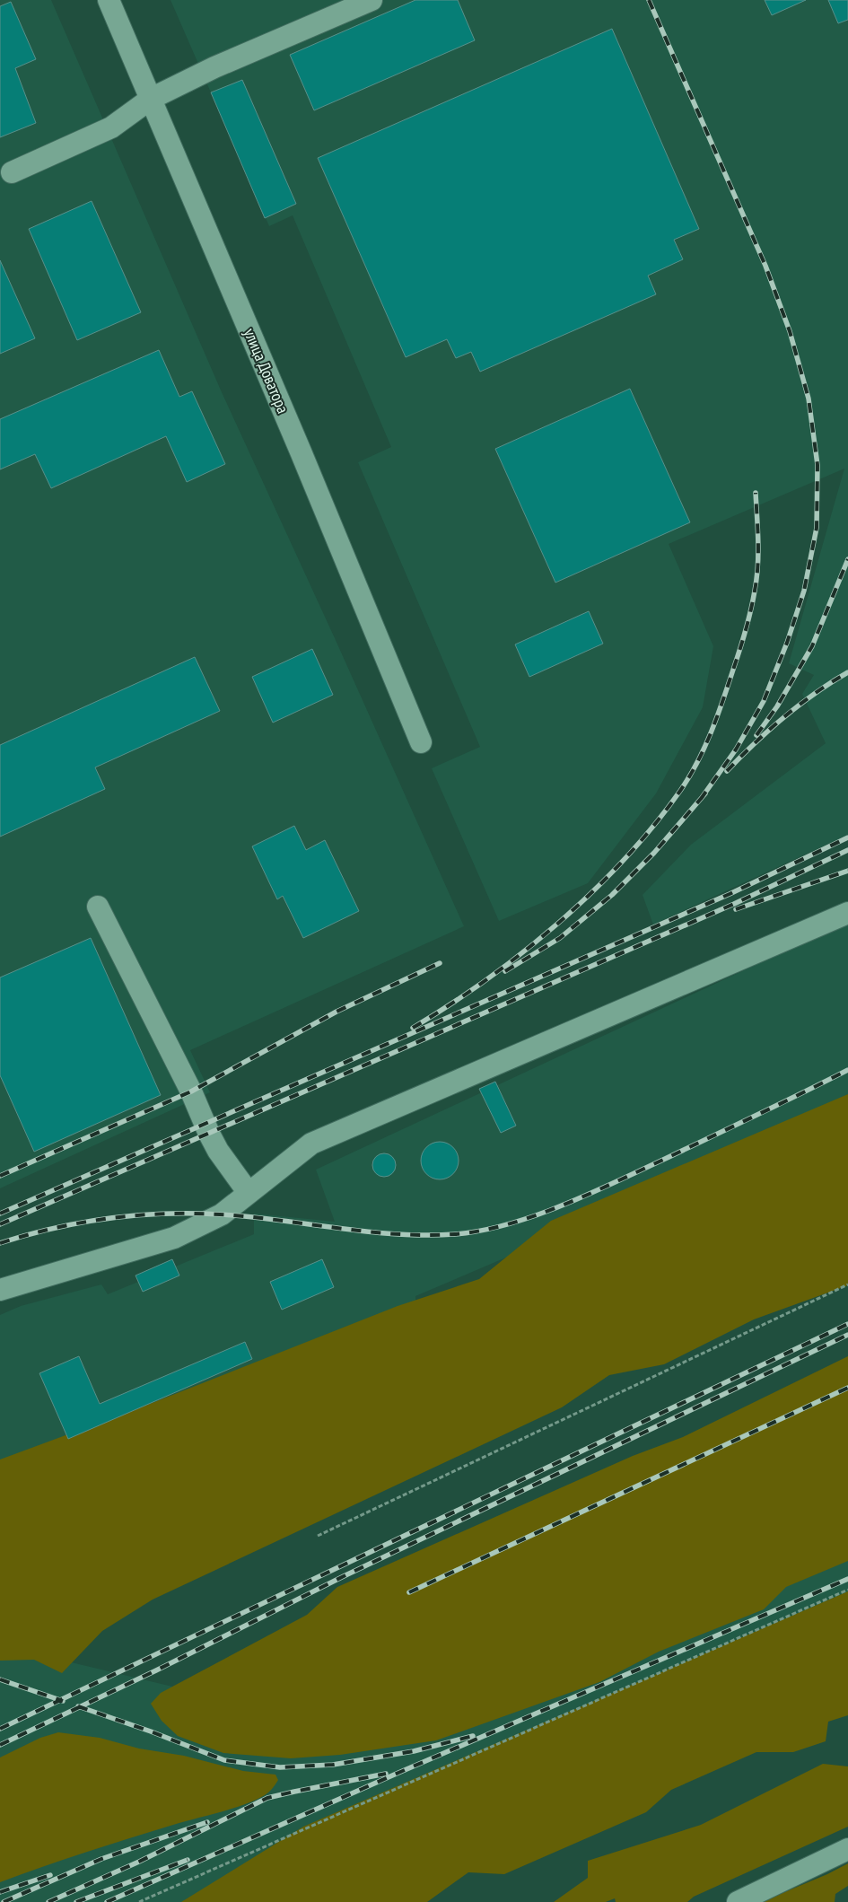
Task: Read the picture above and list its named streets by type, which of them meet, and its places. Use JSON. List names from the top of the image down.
{
  "streets": {
    "street": ["улица Доватора"]
  }
}
